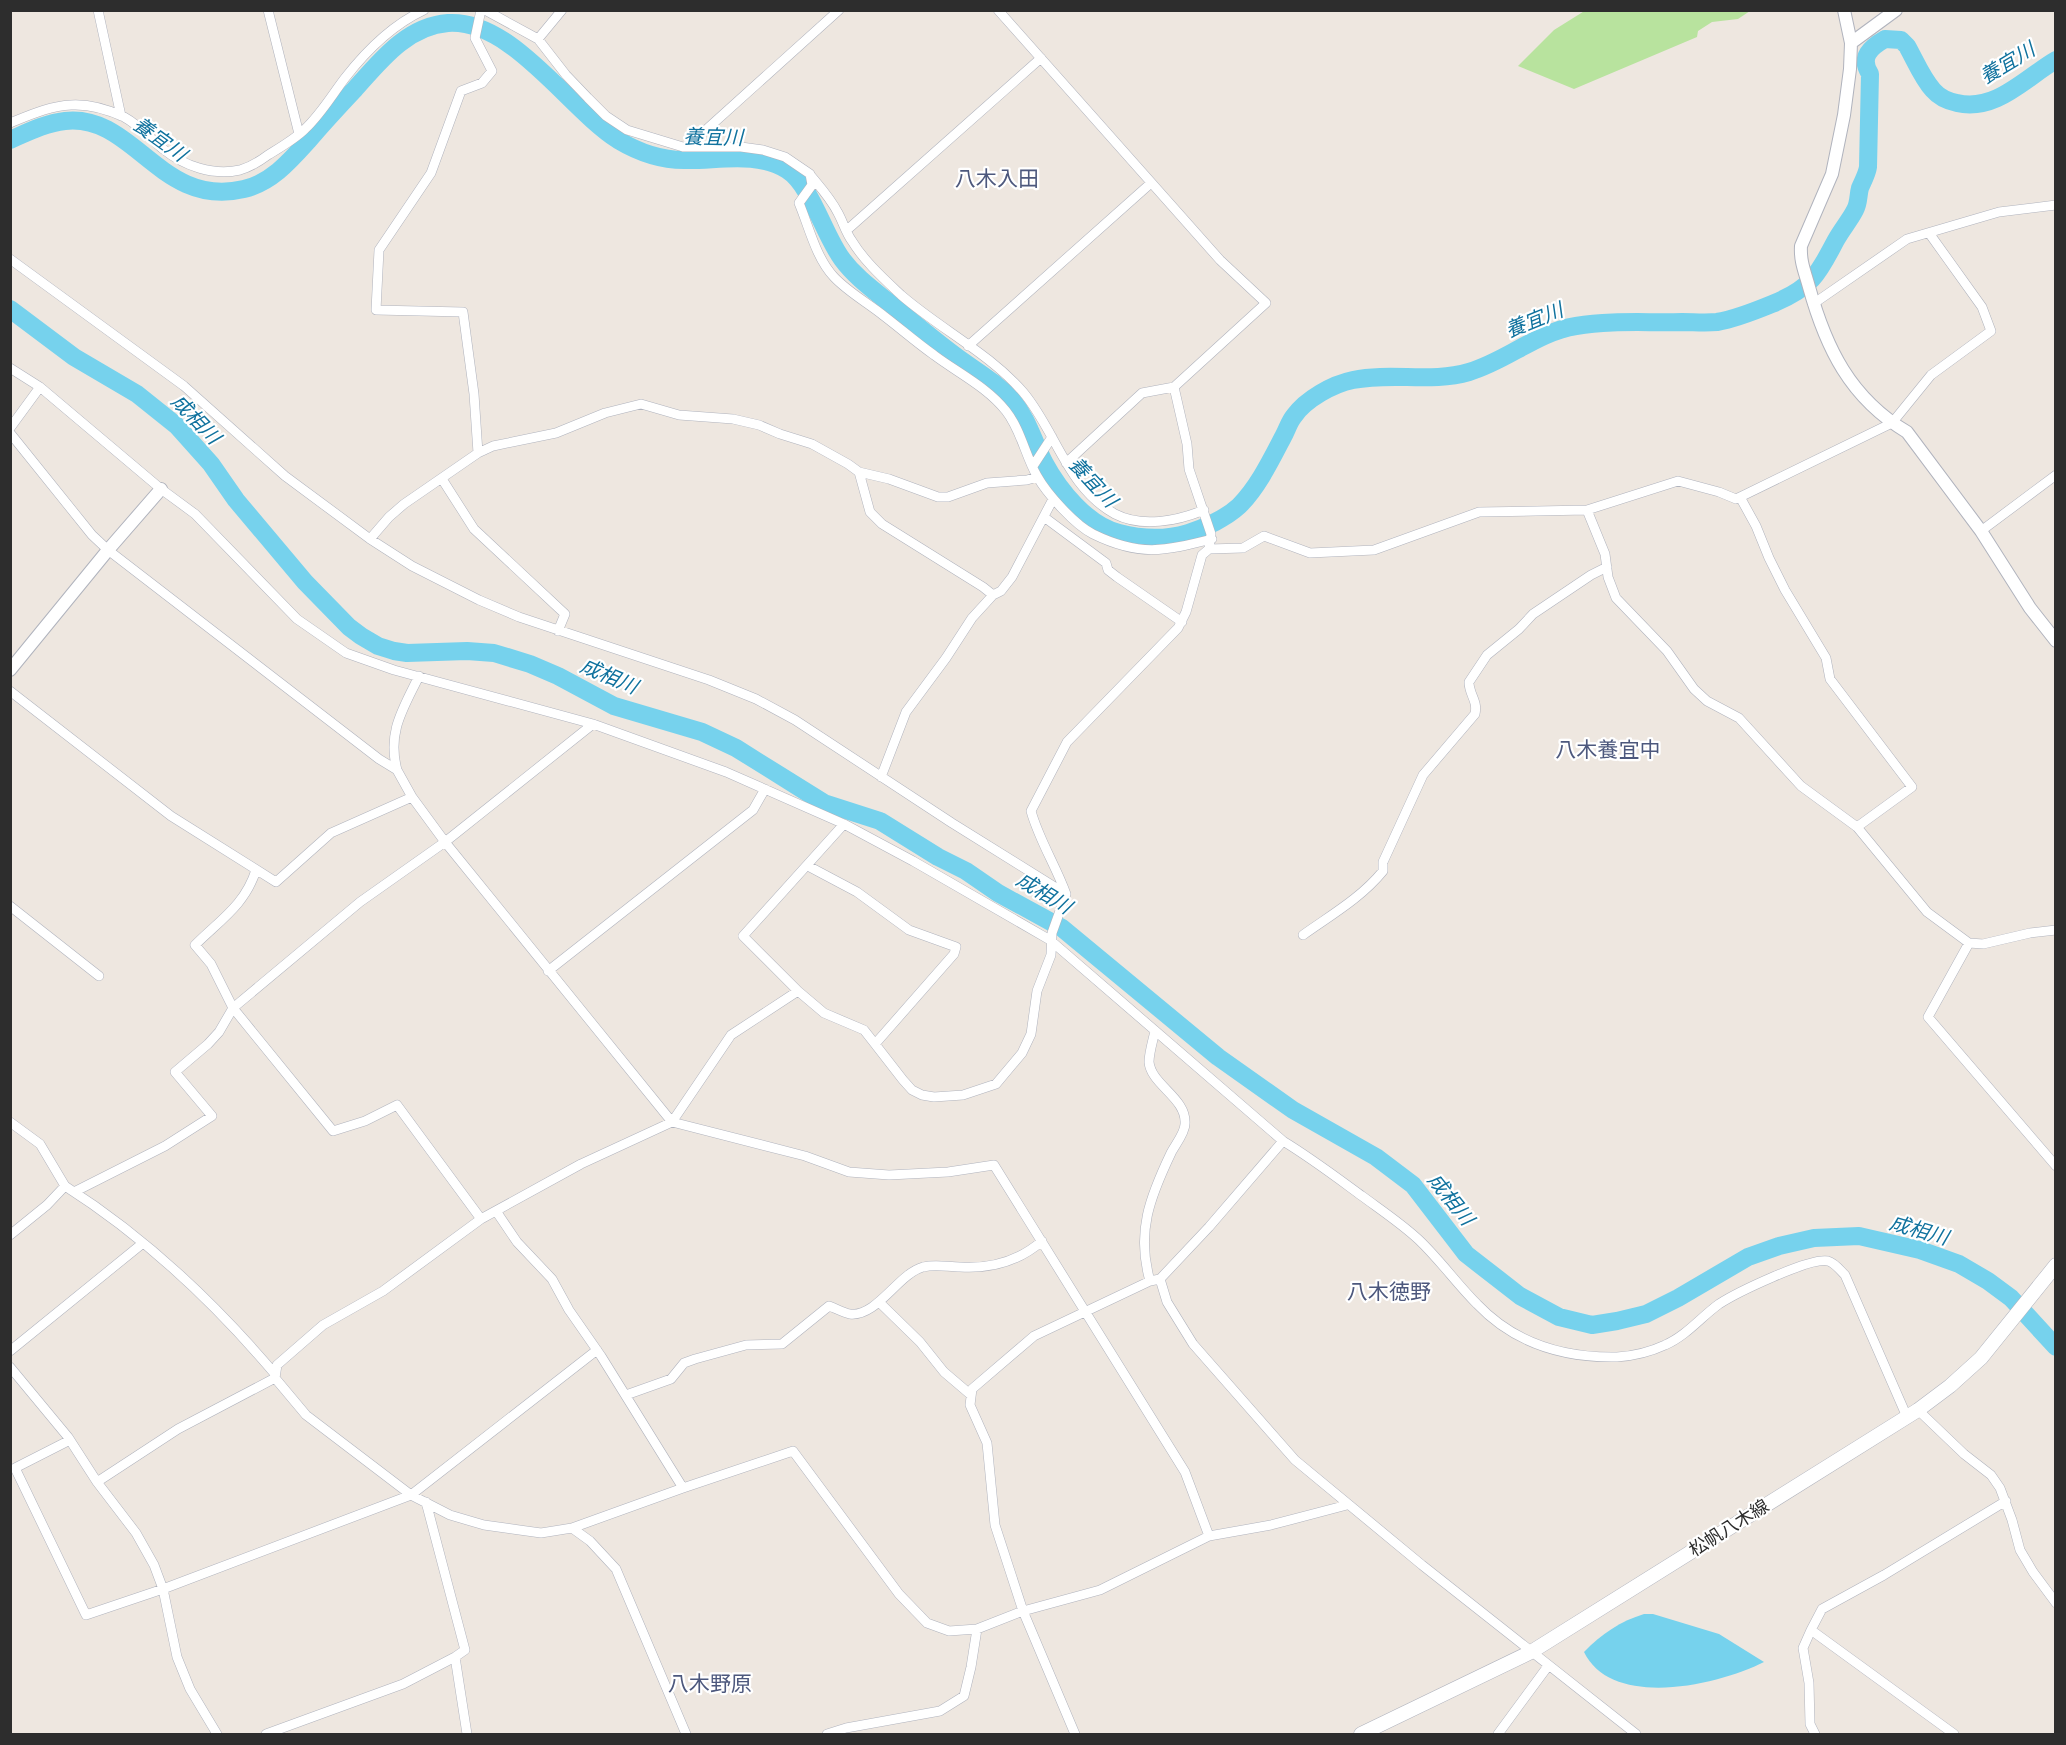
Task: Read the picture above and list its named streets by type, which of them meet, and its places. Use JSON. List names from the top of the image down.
{
  "streets": {
    "main road": ["松帆八木線"]
  },
  "districts": [
    "八木入田",
    "八木養宜中",
    "八木徳野",
    "八木野原"
  ],
  "water": ["養宜川", "成相川"]
}
